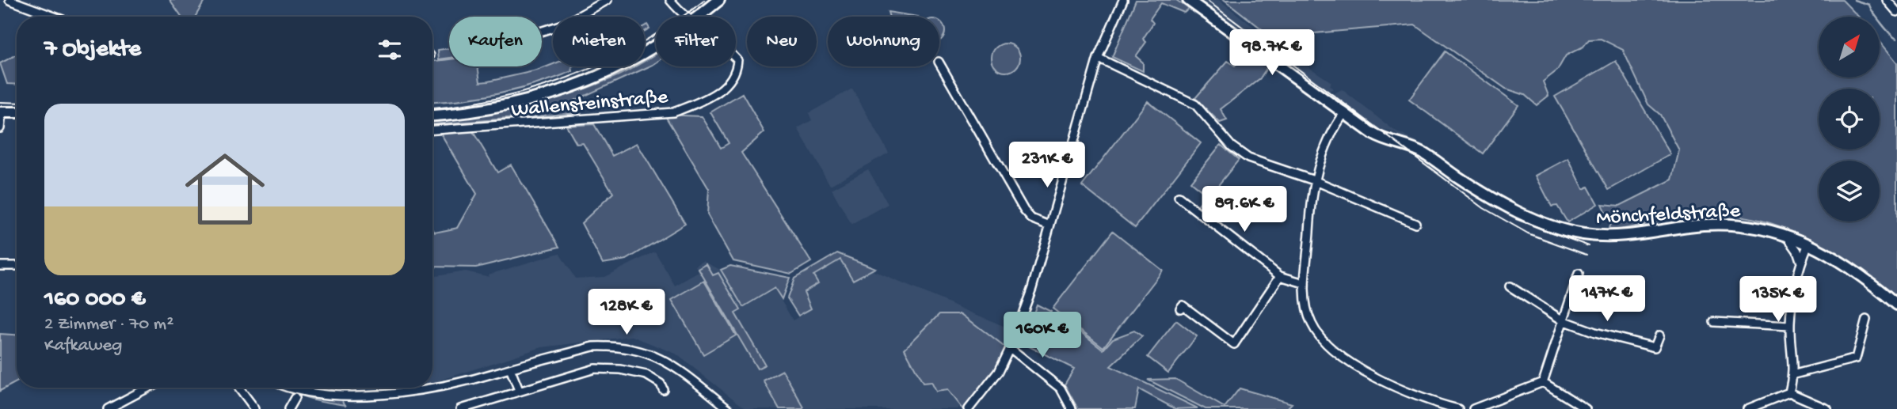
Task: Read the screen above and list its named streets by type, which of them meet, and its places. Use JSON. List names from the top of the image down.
{
  "streets": {
    "main road": ["Mönchfeldstraße"],
    "street": ["Wallensteinstraße"]
  },
  "north": "top right",
  "page": {
    "chip": [
      "Kaufen",
      "Mieten",
      "Filter",
      "Neu",
      "Wohnung"
    ],
    "heading": "7 Objekte",
    "price": [
      "98.7K €",
      "231K €",
      "89.6K €",
      "147K €",
      "135K €",
      "128K €",
      "160K €"
    ],
    "list": [
      {
        "name": "160 000 €",
        "note": "2 Zimmer · 70 m² · Kafkaweg"
      }
    ]
  }
}
